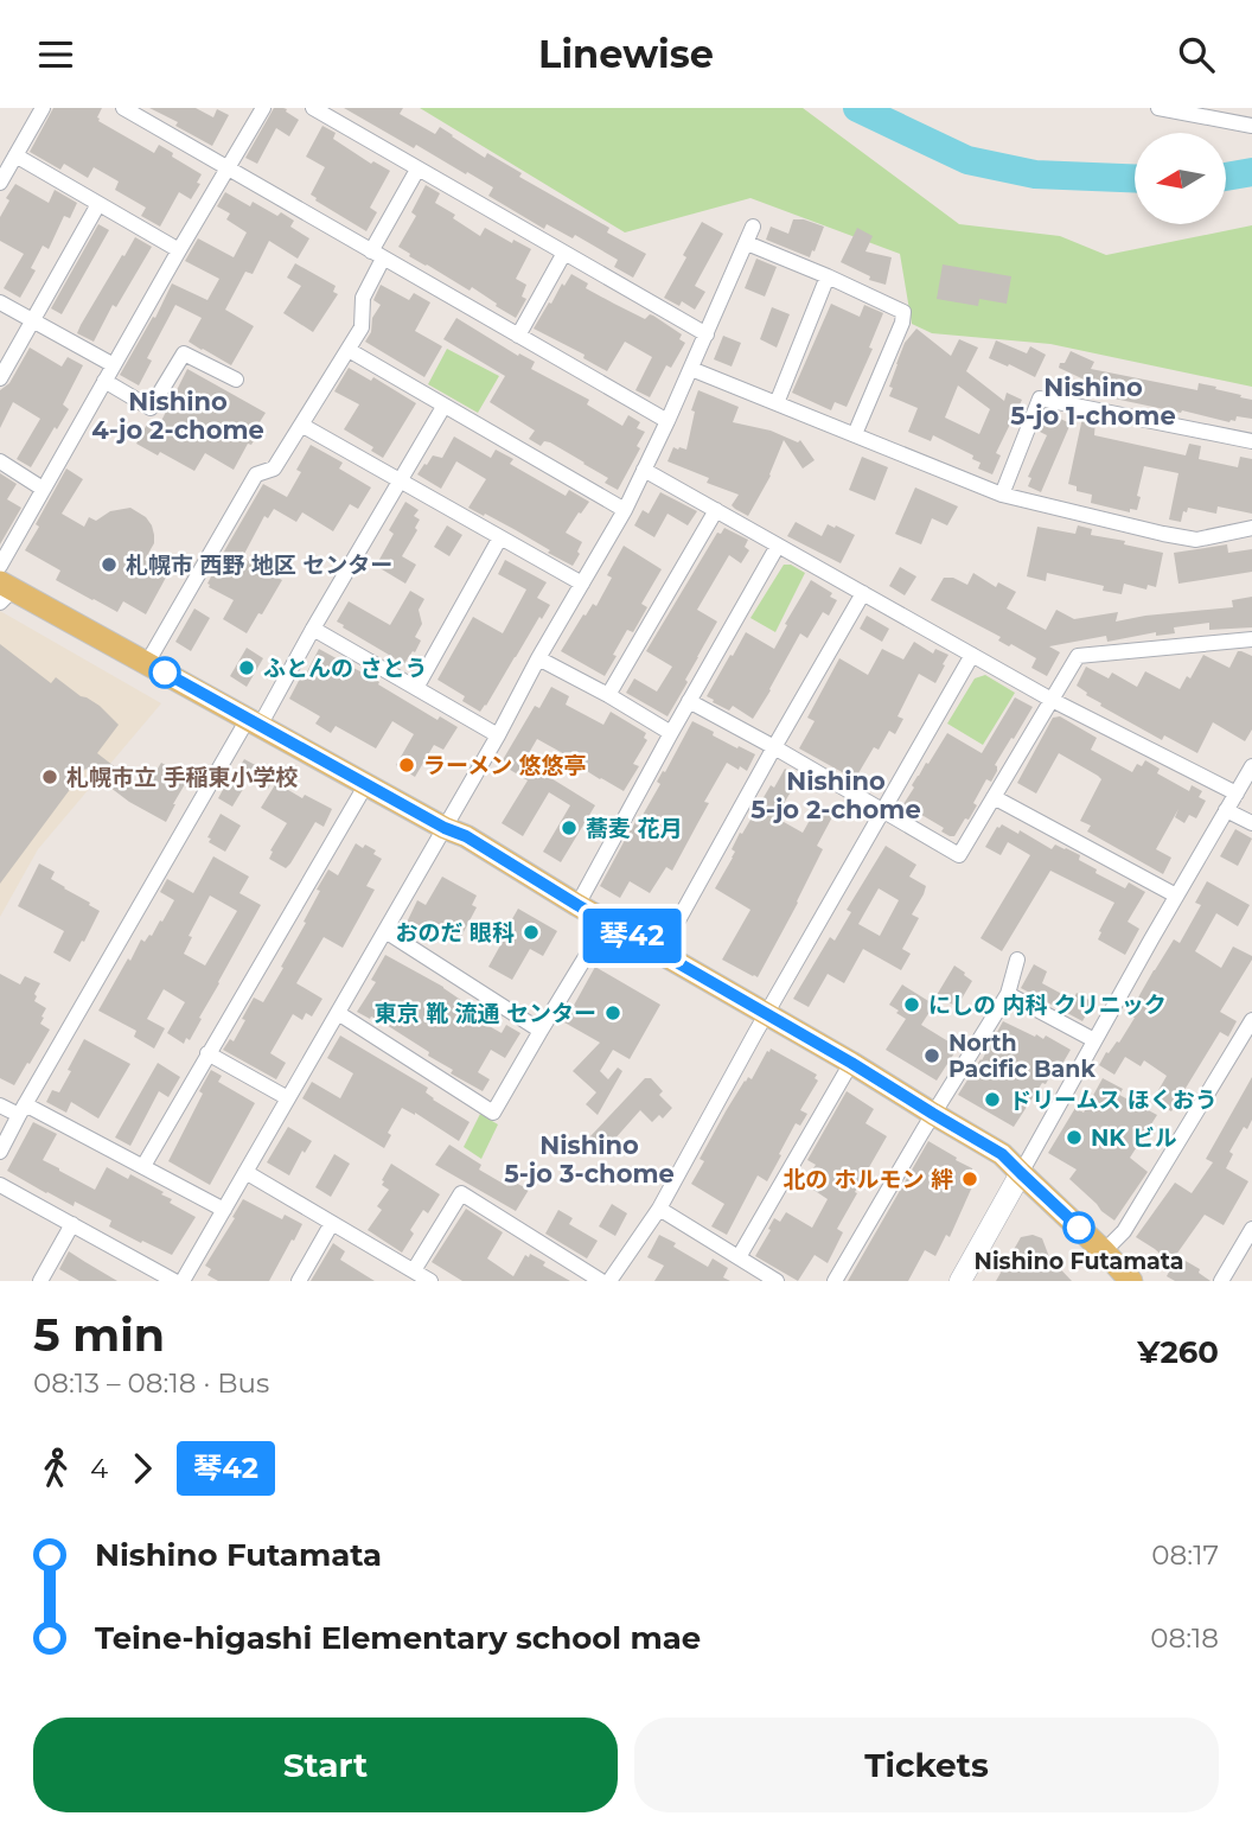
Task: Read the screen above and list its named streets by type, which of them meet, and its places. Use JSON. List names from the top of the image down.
{
  "districts": [
    "Nishino 5-jo 1-chome",
    "Nishino 4-jo 2-chome",
    "Nishino 5-jo 2-chome",
    "Nishino 5-jo 3-chome"
  ],
  "places": [
    "札幌市 西野 地区 センター",
    "ふとんの さとう",
    "ラーメン 悠悠亭",
    "札幌市立 手稲東小学校",
    "蕎麦 花月",
    "おのだ 眼科",
    "にしの 内科 クリニック",
    "東京 靴 流通 センター",
    "North Pacific Bank",
    "ドリームス ほくおう",
    "NK ビル",
    "北の ホルモン 絆",
    "Nishino Futamata"
  ],
  "lines": ["bus line 琴42"],
  "north": "left",
  "page": {
    "header": "Linewise",
    "on_map": "琴42",
    "heading": ["5 min", "08:13 – 08:18 · Bus", "¥260"],
    "legs": ["4", "琴42"],
    "list": [
      {
        "name": "Nishino Futamata",
        "value": "08:17"
      },
      {
        "name": "Teine-higashi Elementary school mae",
        "value": "08:18"
      }
    ],
    "buttons": ["Start", "Tickets"]
  }
}
